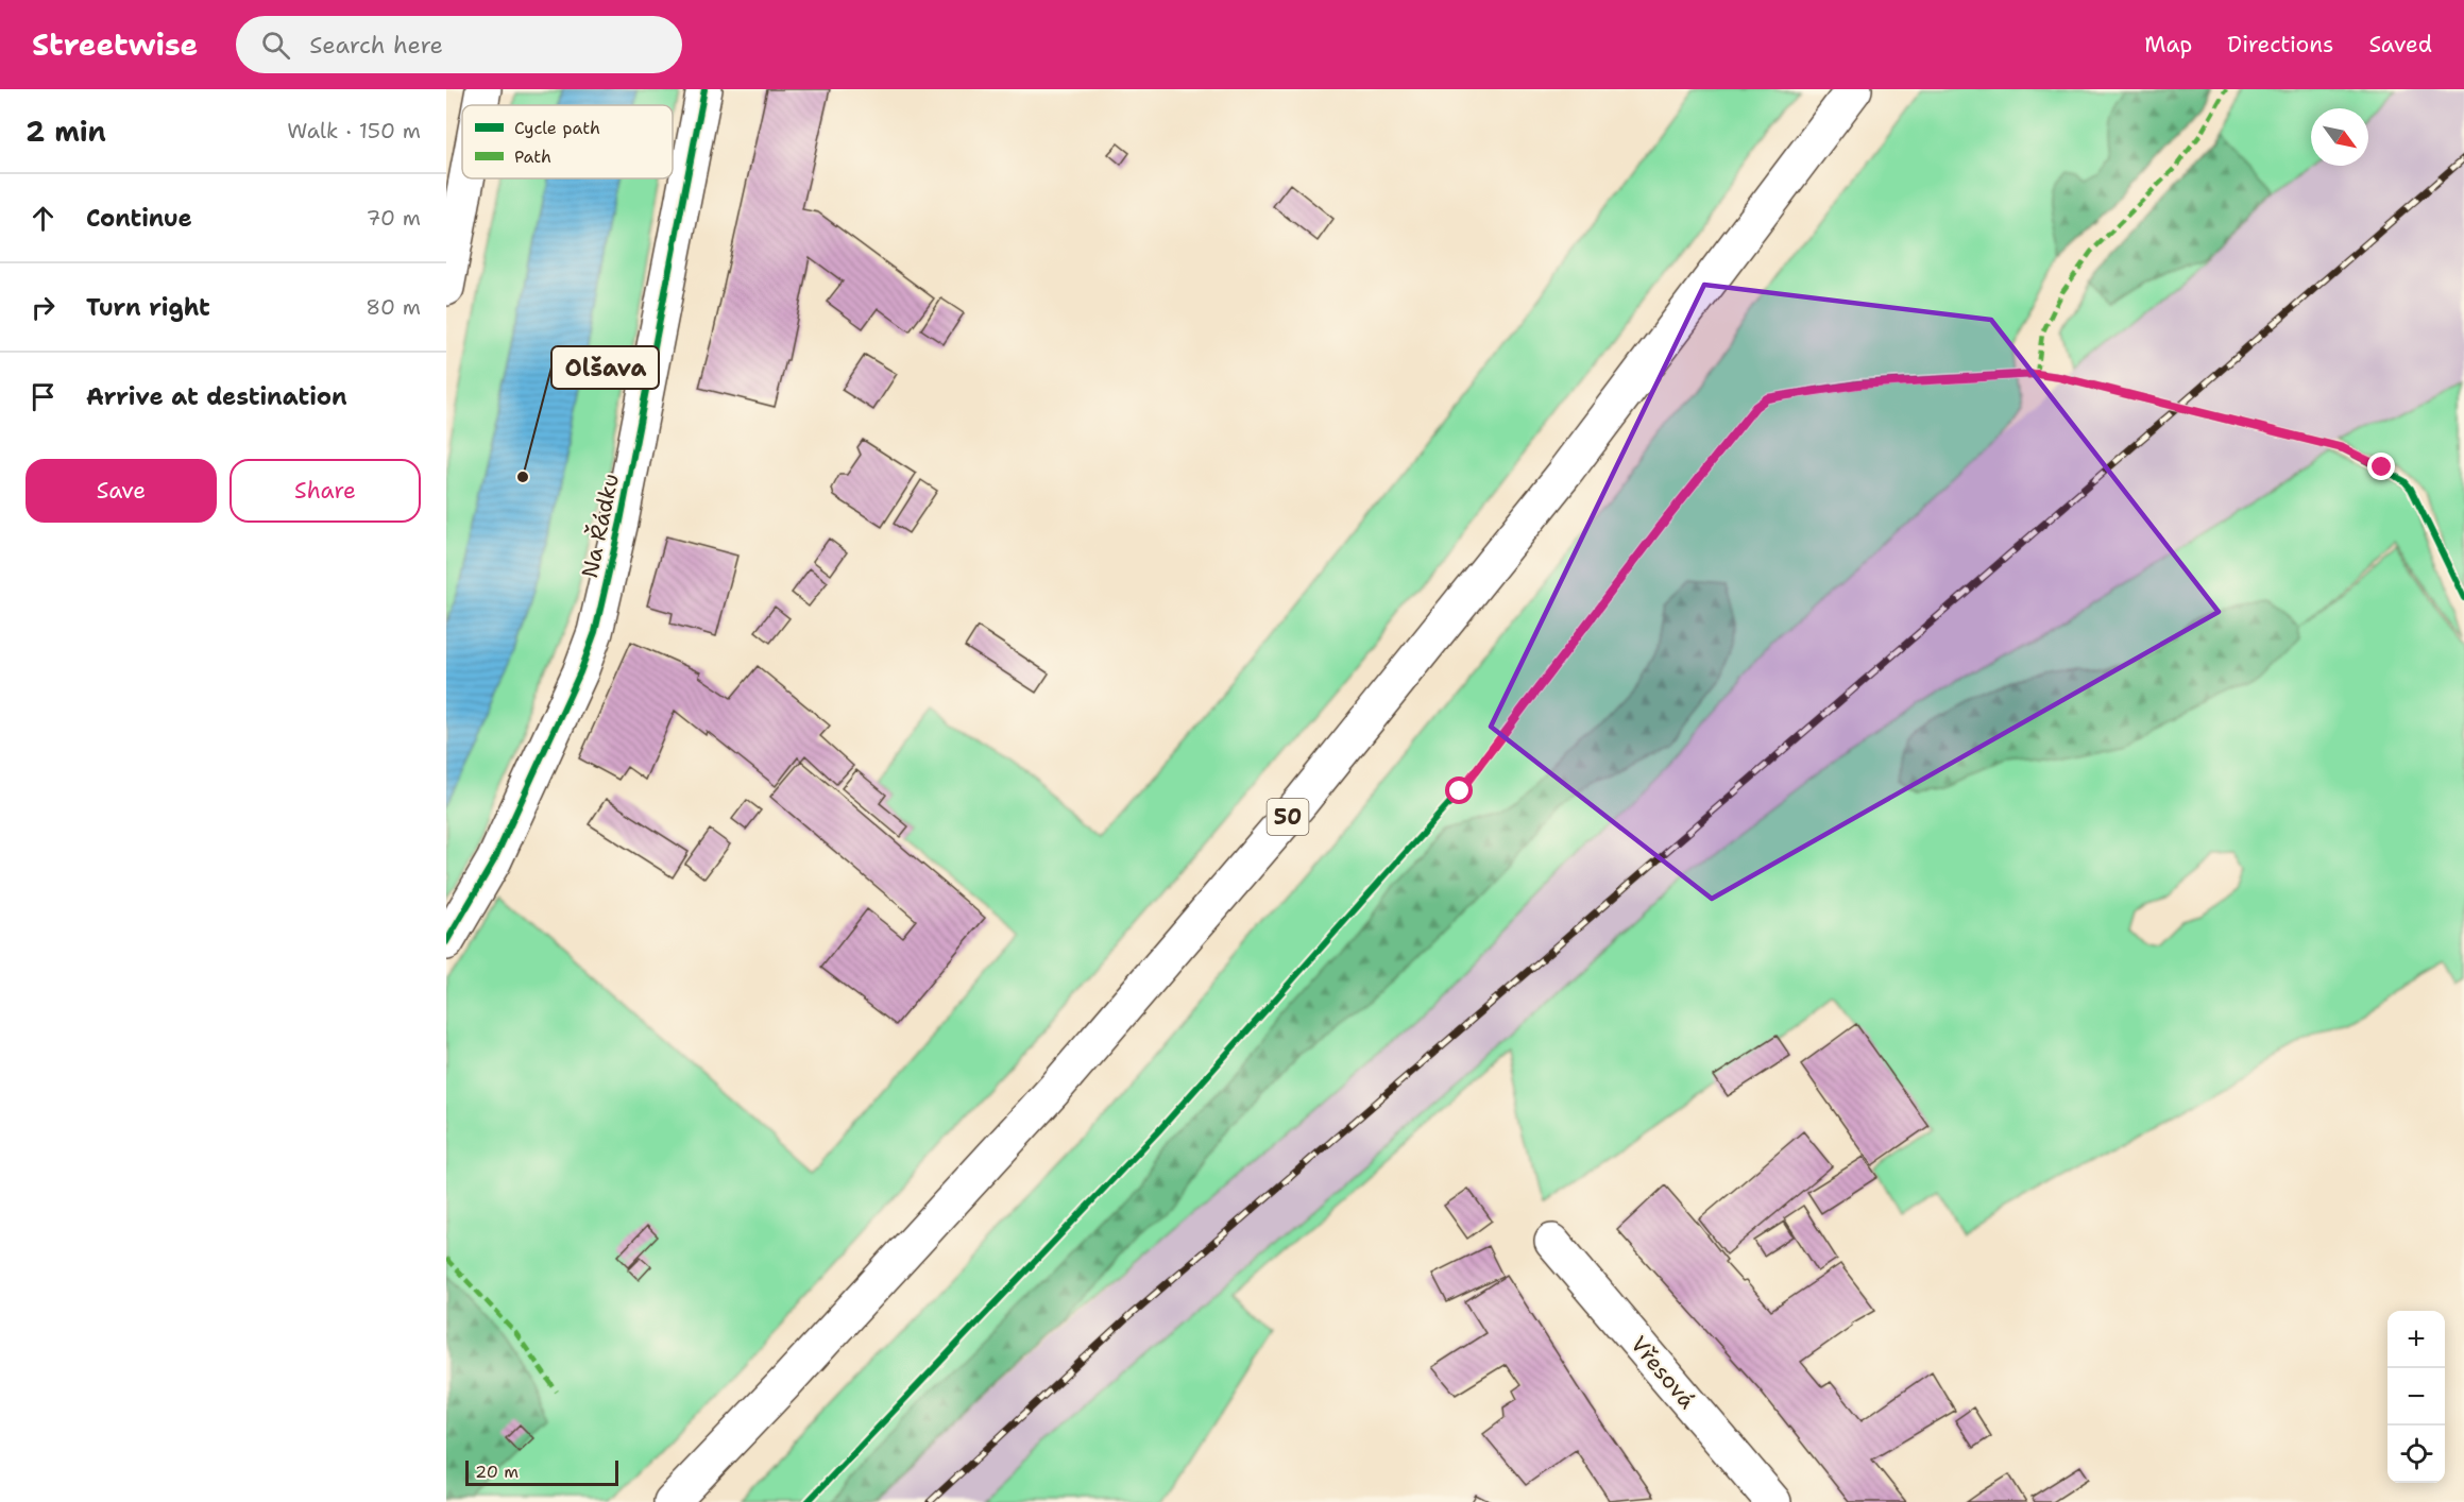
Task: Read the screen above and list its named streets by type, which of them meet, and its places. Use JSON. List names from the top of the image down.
{
  "streets": {
    "main road": ["Na Řádku", "50", "Vřesová"]
  },
  "places": ["Olšava"],
  "legend": ["Cycle path", "Path"],
  "scale_bar": "20 m",
  "north": "bottom right",
  "page": {
    "header": "Streetwise",
    "search": "Search here",
    "nav": ["Map", "Directions", "Saved"],
    "heading": ["2 min", "Walk · 150 m"],
    "list": [
      ["Continue", "70 m"],
      ["Turn right", "80 m"],
      "Arrive at destination"
    ],
    "buttons": ["Save", "Share"],
    "map_buttons": ["+", "−"],
    "scale": "20 m"
  }
}
